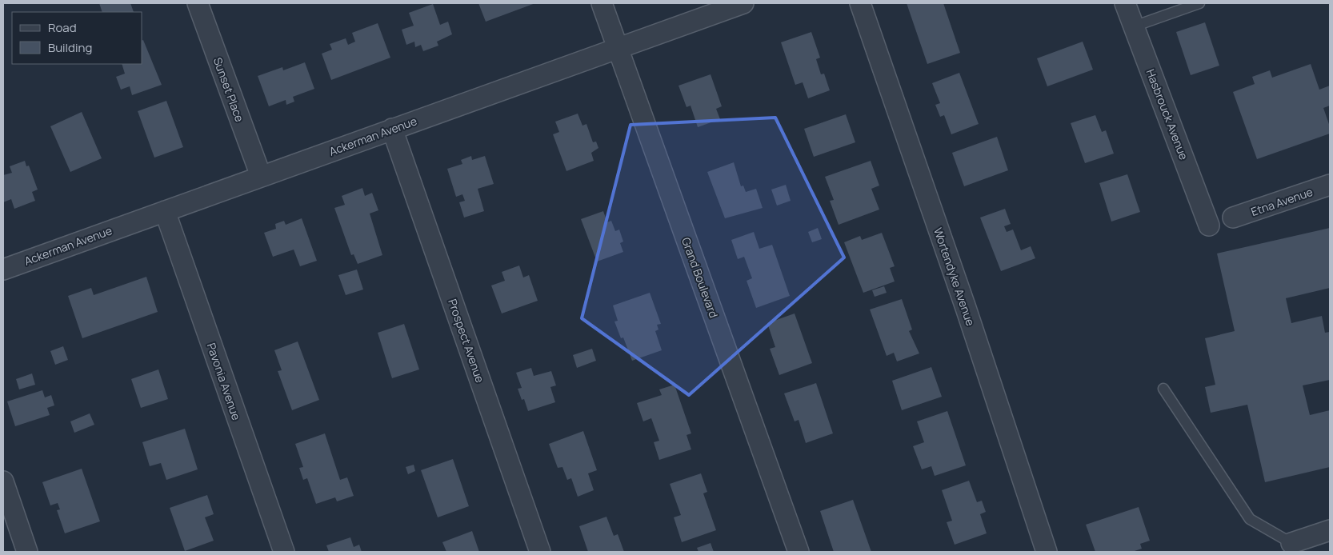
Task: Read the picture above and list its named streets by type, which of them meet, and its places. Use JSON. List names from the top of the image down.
{
  "streets": {
    "street": [
      "Sunset Place",
      "Hasbrouck Avenue",
      "Ackerman Avenue",
      "Etna Avenue",
      "Wortendyke Avenue",
      "Grand Boulevard",
      "Prospect Avenue",
      "Pavonia Avenue"
    ]
  },
  "crossings": [
    ["Sunset Place", "Ackerman Avenue"],
    ["Ackerman Avenue", "Grand Boulevard"],
    ["Ackerman Avenue", "Prospect Avenue"],
    ["Ackerman Avenue", "Pavonia Avenue"]
  ],
  "legend": ["Road", "Building"]
}
